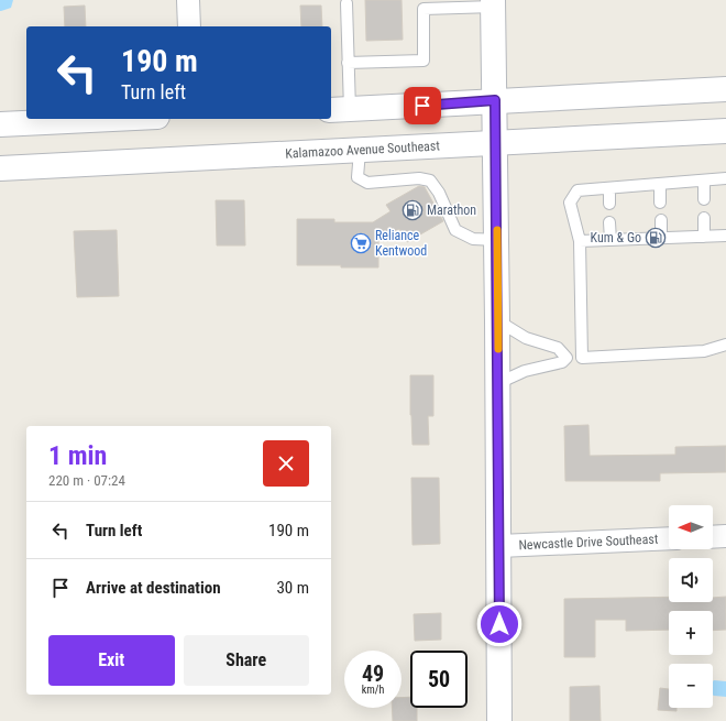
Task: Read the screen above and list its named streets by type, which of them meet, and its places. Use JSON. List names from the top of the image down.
{
  "streets": {
    "main road": ["Kalamazoo Avenue Southeast"],
    "street": ["Newcastle Drive Southeast"]
  },
  "places": {
    "fuel station": ["Marathon", "Kum & Go"],
    "supermarket": ["Reliance Kentwood"]
  },
  "north": "left",
  "page": {
    "turn": ["190 m", "Turn left"],
    "heading": ["1 min", "220 m · 07:24"],
    "list": [
      {
        "name": "Turn left",
        "value": "190 m"
      },
      {
        "name": "Arrive at destination",
        "value": "30 m"
      }
    ],
    "map_buttons": ["+", "−"],
    "buttons": ["Exit", "Share"],
    "speed": "49 km/h",
    "limit": "50"
  }
}
